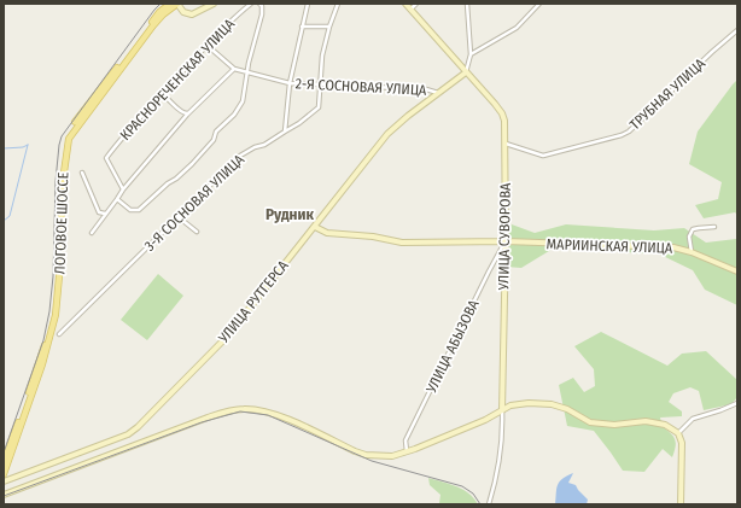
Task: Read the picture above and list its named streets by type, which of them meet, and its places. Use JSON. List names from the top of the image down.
{
  "streets": {
    "main road": [
      "ЛОГОВОЕ ШОССЕ",
      "УЛИЦА СУВОРОВА",
      "МАРИИНСКАЯ УЛИЦА",
      "УЛИЦА РУТГЕРСА"
    ],
    "street": [
      "КРАСНОРЕЧЕНСКАЯ УЛИЦА",
      "2-Я СОСНОВАЯ УЛИЦА",
      "ТРУБНАЯ УЛИЦА",
      "3-Я СОСНОВАЯ УЛИЦА",
      "УЛИЦА АБЫЗОВА"
    ]
  },
  "crossings": [
    ["КРАСНОРЕЧЕНСКАЯ УЛИЦА", "2-Я СОСНОВАЯ УЛИЦА"],
    ["2-Я СОСНОВАЯ УЛИЦА", "3-Я СОСНОВАЯ УЛИЦА"],
    ["2-Я СОСНОВАЯ УЛИЦА", "УЛИЦА РУТГЕРСА"],
    ["ТРУБНАЯ УЛИЦА", "УЛИЦА СУВОРОВА"],
    ["УЛИЦА СУВОРОВА", "МАРИИНСКАЯ УЛИЦА"],
    ["УЛИЦА СУВОРОВА", "УЛИЦА РУТГЕРСА"],
    ["УЛИЦА СУВОРОВА", "УЛИЦА АБЫЗОВА"],
    ["МАРИИНСКАЯ УЛИЦА", "УЛИЦА РУТГЕРСА"],
    ["МАРИИНСКАЯ УЛИЦА", "УЛИЦА АБЫЗОВА"]
  ],
  "districts": ["Рудник"]
}
